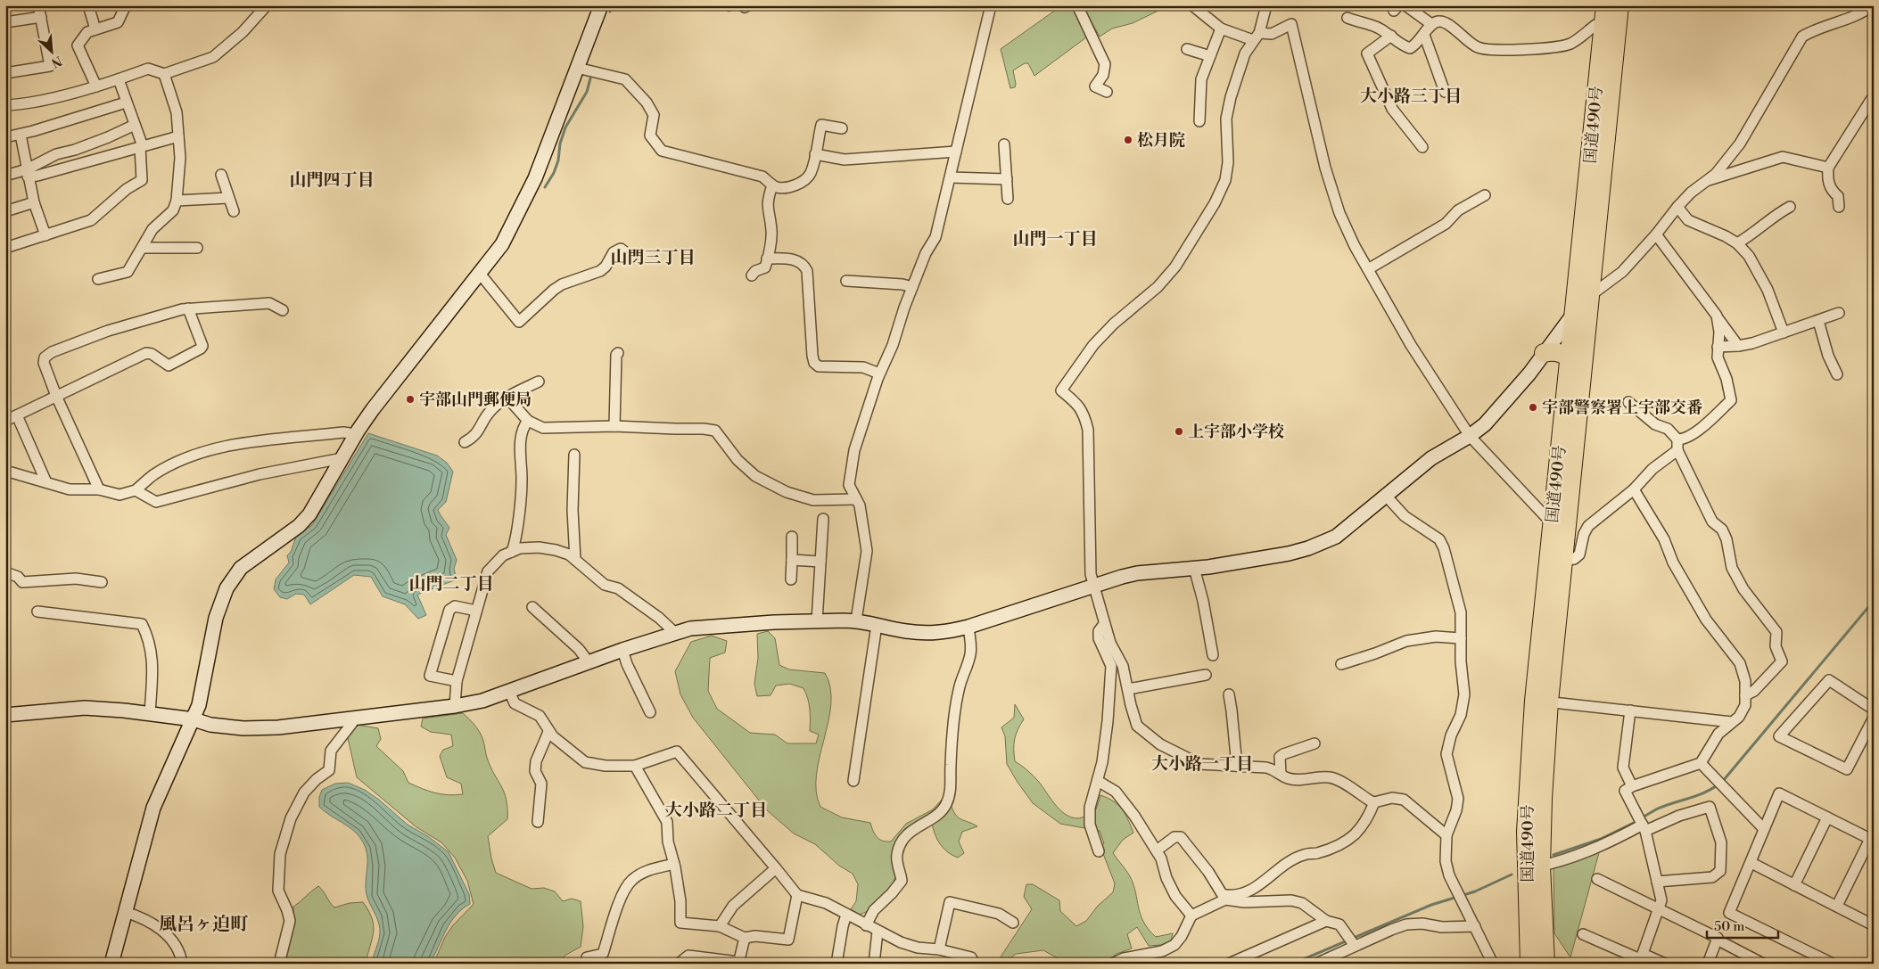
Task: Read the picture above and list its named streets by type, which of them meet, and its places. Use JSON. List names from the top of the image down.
{
  "streets": {
    "highway": ["国道490号"]
  },
  "districts": [
    "大小路三丁目",
    "山門四丁目",
    "山門一丁目",
    "山門三丁目",
    "山門二丁目",
    "大小路一丁目",
    "大小路二丁目",
    "風呂ヶ迫町"
  ],
  "places": [
    "松月院",
    "宇部山門郵便局",
    "宇部警察署上宇部交番",
    "上宇部小学校"
  ],
  "scale_bar": "50 m",
  "north": "bottom right"
}
